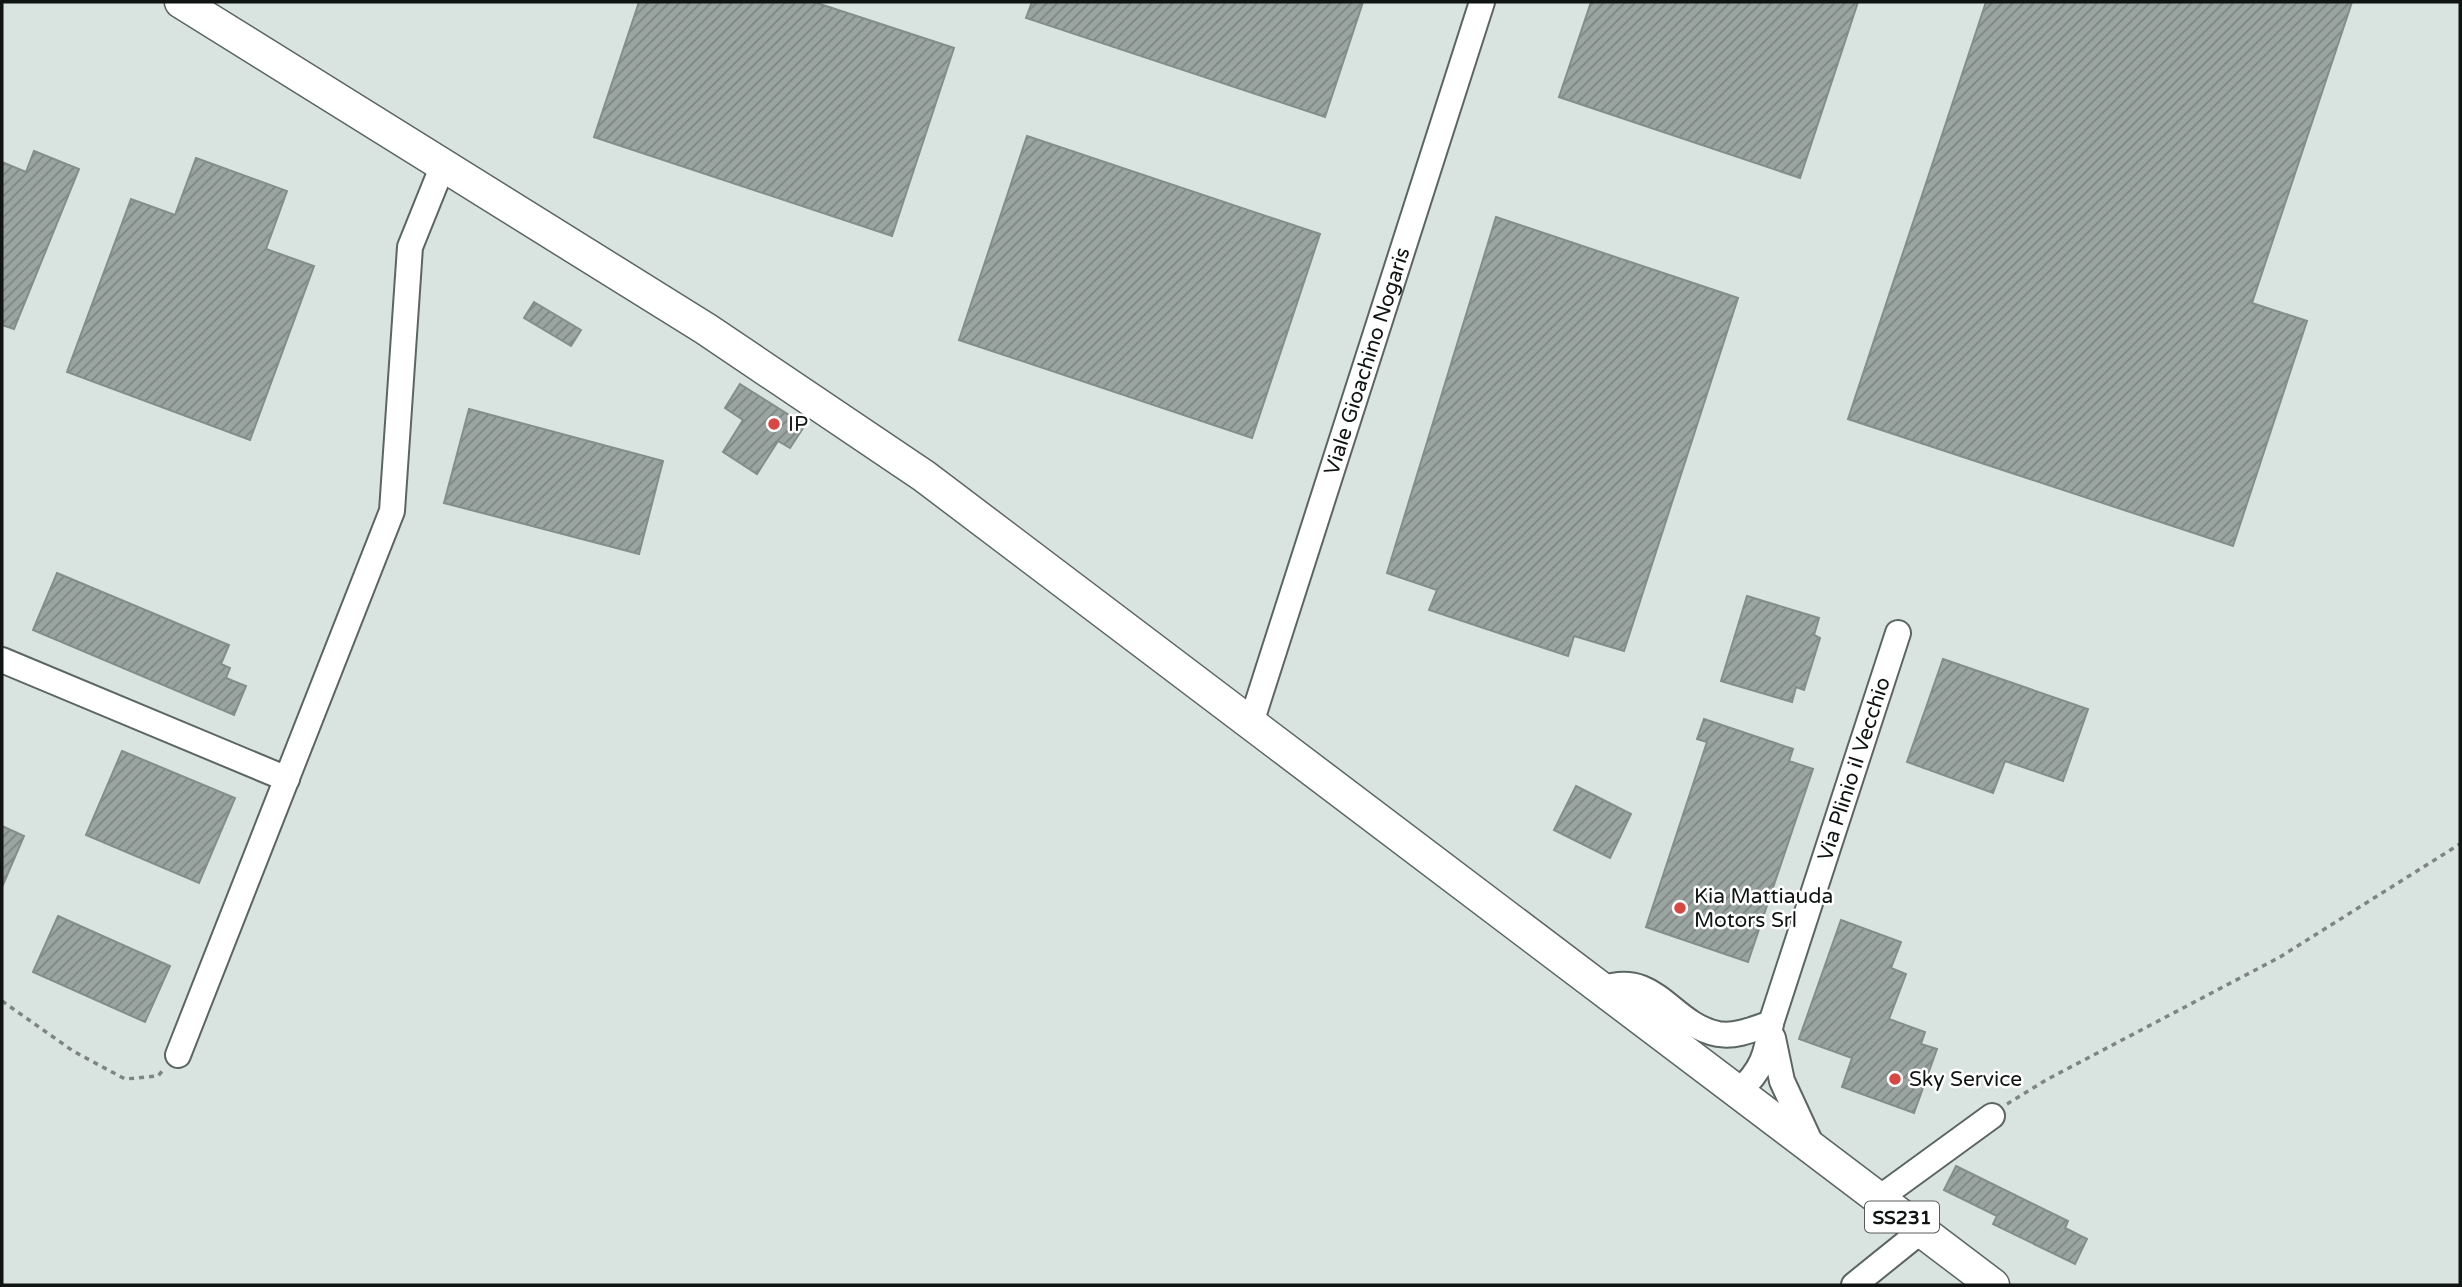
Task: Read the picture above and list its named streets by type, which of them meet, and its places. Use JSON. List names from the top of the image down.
{
  "streets": {
    "main road": ["SS231"],
    "street": ["Viale Gioachino Nogaris", "Via Plinio il Vecchio"]
  },
  "crossings": [
    ["Via Plinio il Vecchio", "SS231"]
  ],
  "places": ["IP", "Kia Mattiauda Motors Srl", "Sky Service"]
}
